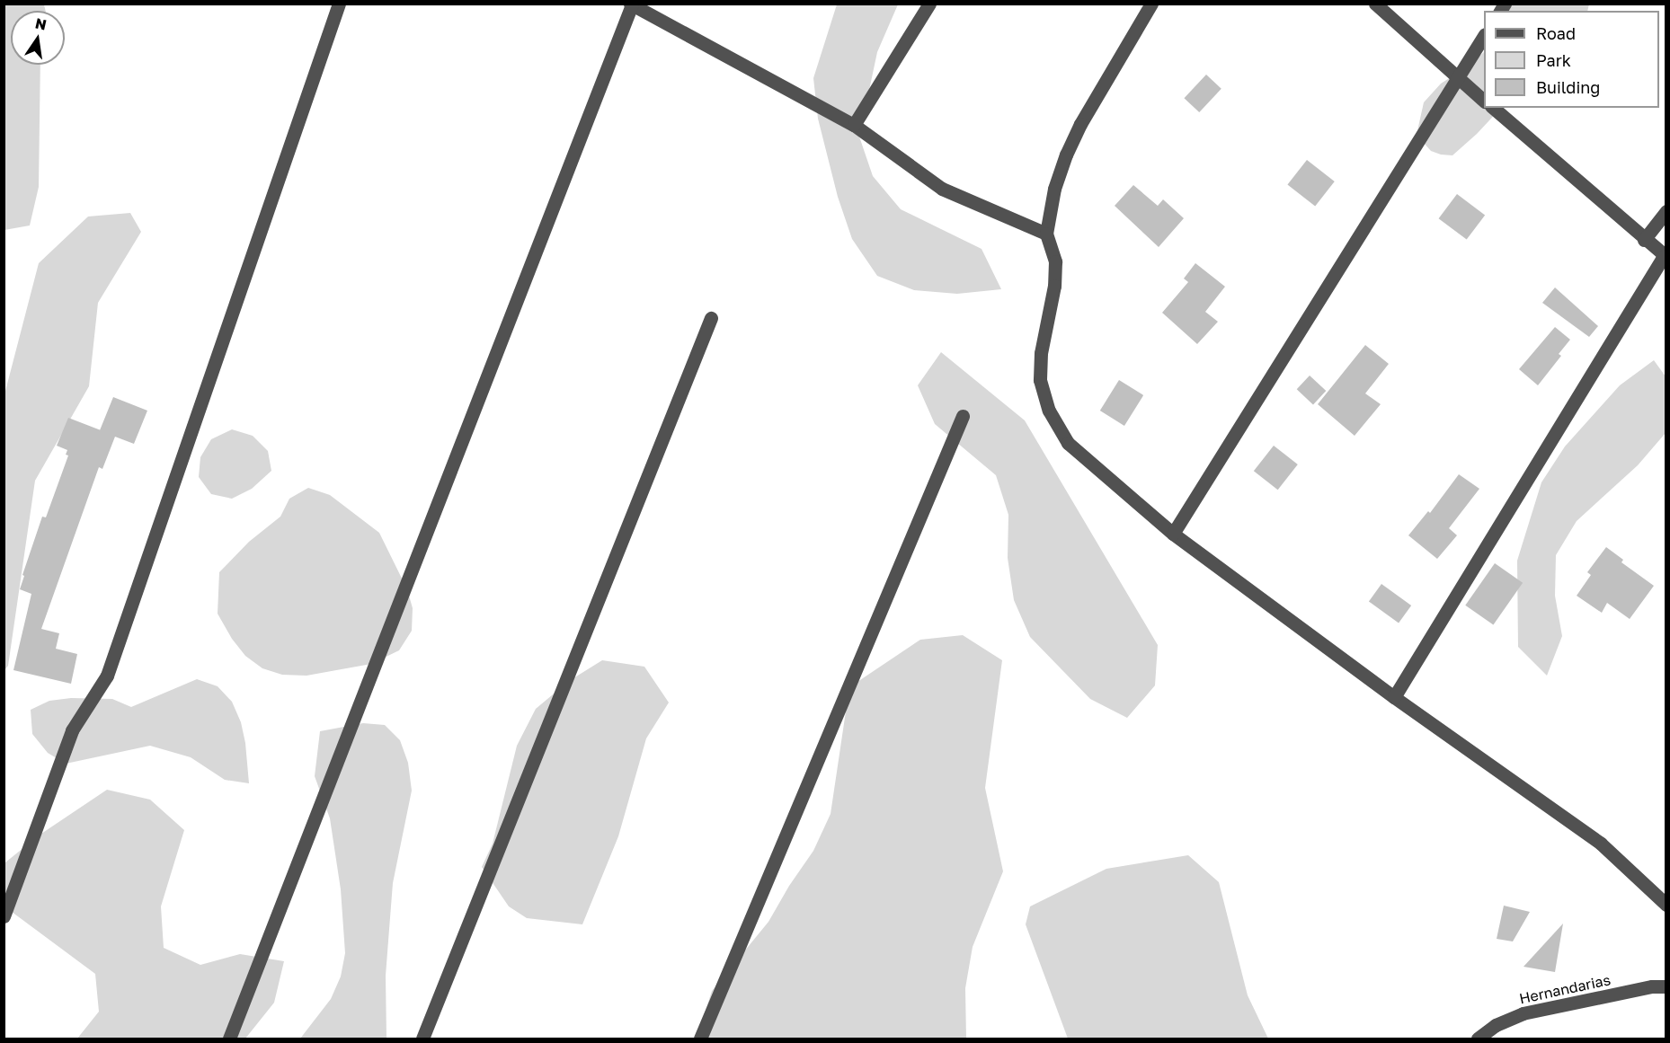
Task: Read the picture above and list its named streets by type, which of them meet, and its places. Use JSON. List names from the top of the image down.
{
  "streets": {
    "street": ["Hernandarias"]
  },
  "legend": ["Road", "Park", "Building"],
  "north": "top"
}
